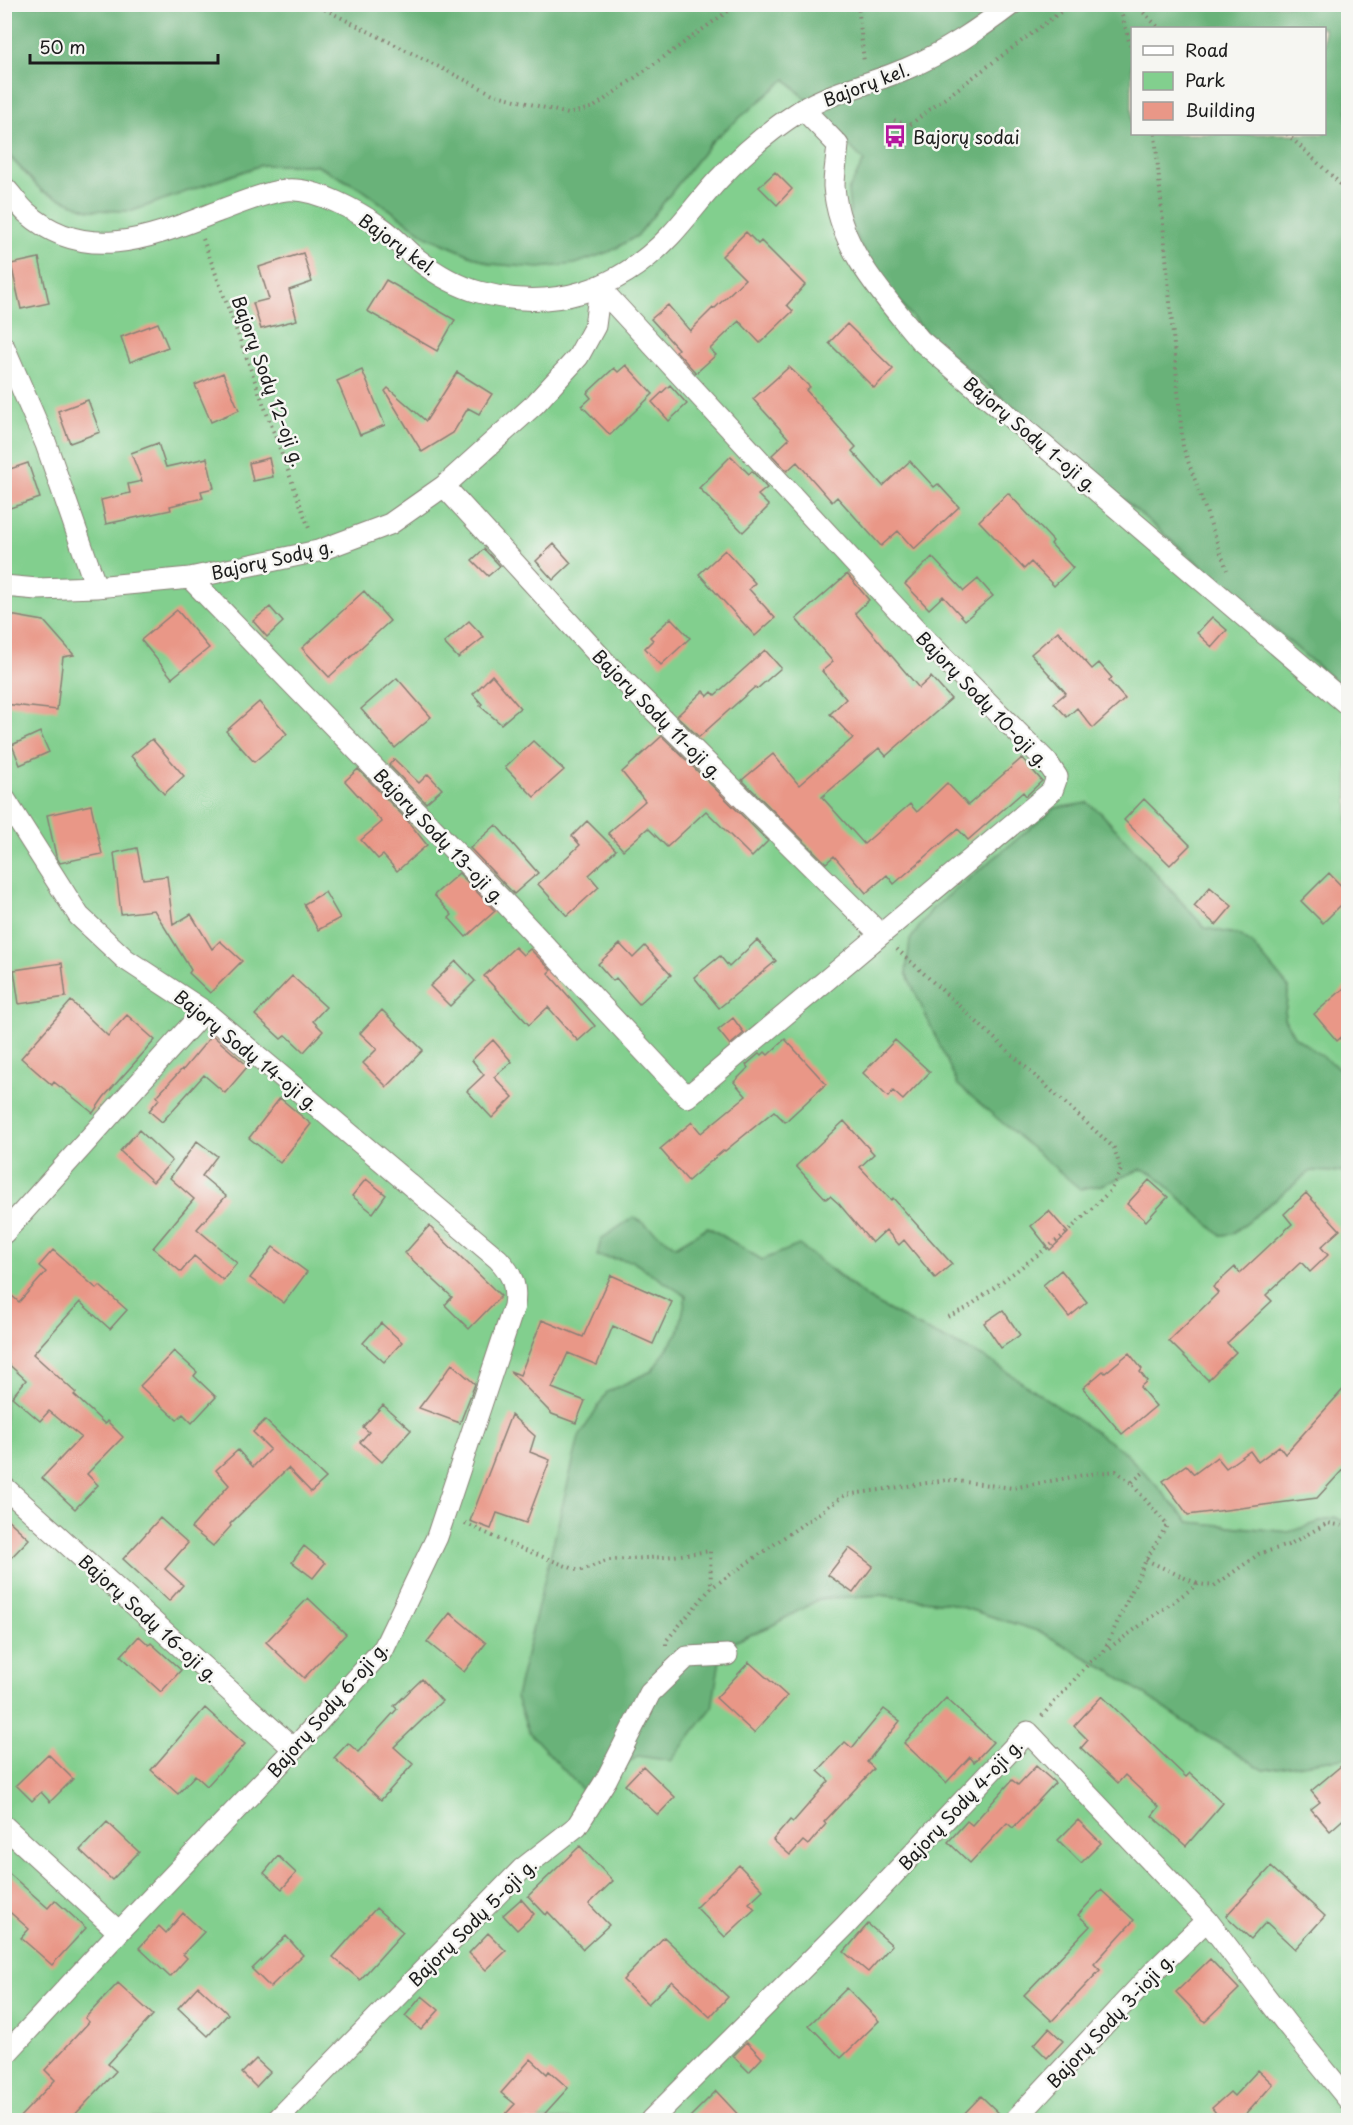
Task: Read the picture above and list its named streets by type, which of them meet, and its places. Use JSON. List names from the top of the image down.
{
  "streets": {
    "street": [
      "Bajorų kel.",
      "Bajorų Sodų 1-oji g.",
      "Bajorų Sodų g.",
      "Bajorų Sodų 10-oji g.",
      "Bajorų Sodų 11-oji g.",
      "Bajorų Sodų 13-oji g.",
      "Bajorų Sodų 14-oji g.",
      "Bajorų Sodų 16-oji g.",
      "Bajorų Sodų 6-oji g.",
      "Bajorų Sodų 4-oji g.",
      "Bajorų Sodų 5-oji g.",
      "Bajorų Sodų 3-ioji g."
    ],
    "path": ["Bajorų Sodų 12-oji g."]
  },
  "crossings": [
    ["Bajorų kel.", "Bajorų Sodų 12-oji g."],
    ["Bajorų kel.", "Bajorų Sodų 1-oji g."],
    ["Bajorų kel.", "Bajorų Sodų g."],
    ["Bajorų kel.", "Bajorų Sodų 10-oji g."],
    ["Bajorų Sodų 12-oji g.", "Bajorų Sodų g."],
    ["Bajorų Sodų g.", "Bajorų Sodų 10-oji g."],
    ["Bajorų Sodų g.", "Bajorų Sodų 11-oji g."],
    ["Bajorų Sodų g.", "Bajorų Sodų 13-oji g."],
    ["Bajorų Sodų 10-oji g.", "Bajorų Sodų 11-oji g."],
    ["Bajorų Sodų 10-oji g.", "Bajorų Sodų 13-oji g."],
    ["Bajorų Sodų 14-oji g.", "Bajorų Sodų 6-oji g."],
    ["Bajorų Sodų 16-oji g.", "Bajorų Sodų 6-oji g."],
    ["Bajorų Sodų 4-oji g.", "Bajorų Sodų 3-ioji g."]
  ],
  "places": {
    "bus stop": ["Bajorų sodai"]
  },
  "legend": ["Road", "Park", "Building"],
  "scale_bar": "50 m"
}
